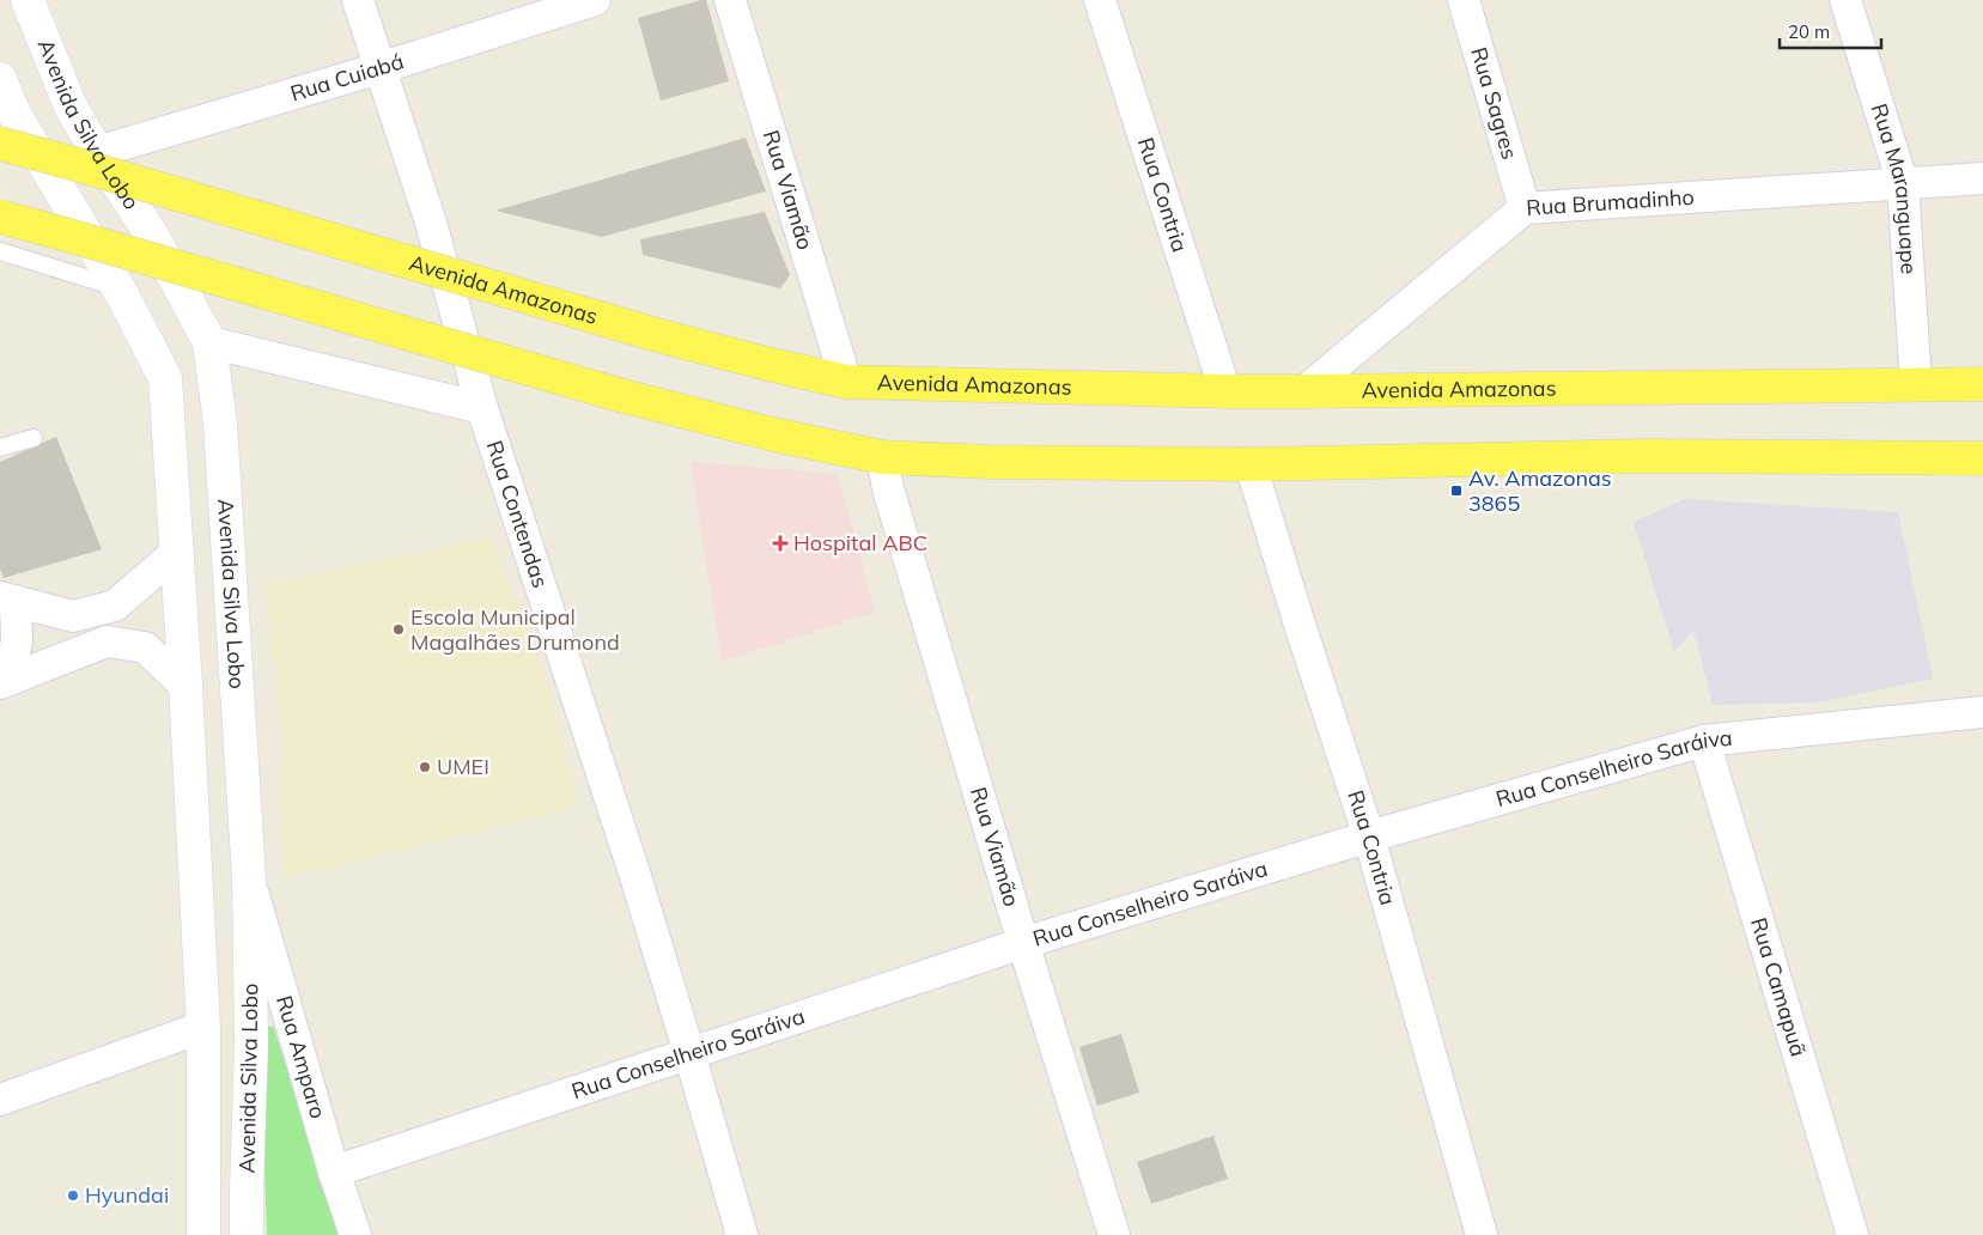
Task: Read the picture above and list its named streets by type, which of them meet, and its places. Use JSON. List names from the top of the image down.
{
  "streets": {
    "main road": ["Avenida Silva Lobo", "Avenida Amazonas"],
    "street": [
      "Rua Cuiabá",
      "Rua Sagres",
      "Rua Viamão",
      "Rua Maranguape",
      "Rua Contria",
      "Rua Brumadinho",
      "Rua Contendas",
      "Rua Conselheiro Saráiva",
      "Rua Camapuã",
      "Rua Amparo"
    ]
  },
  "crossings": [
    ["Rua Cuiabá", "Avenida Silva Lobo"],
    ["Rua Cuiabá", "Rua Contendas"],
    ["Rua Sagres", "Rua Brumadinho"],
    ["Avenida Silva Lobo", "Avenida Amazonas"],
    ["Avenida Silva Lobo", "Rua Amparo"],
    ["Rua Viamão", "Avenida Amazonas"],
    ["Rua Viamão", "Rua Conselheiro Saráiva"],
    ["Rua Maranguape", "Rua Brumadinho"],
    ["Rua Maranguape", "Avenida Amazonas"],
    ["Rua Contria", "Avenida Amazonas"],
    ["Rua Contria", "Rua Conselheiro Saráiva"],
    ["Rua Brumadinho", "Avenida Amazonas"],
    ["Rua Contendas", "Rua Conselheiro Saráiva"],
    ["Rua Conselheiro Saráiva", "Rua Camapuã"],
    ["Rua Conselheiro Saráiva", "Rua Amparo"]
  ],
  "places": {
    "transit": ["Av. Amazonas 3865"],
    "health": ["Hospital ABC"],
    "other": ["Escola Municipal Magalhães Drumond", "UMEI", "Hyundai"]
  },
  "scale_bar": "20 m"
}
